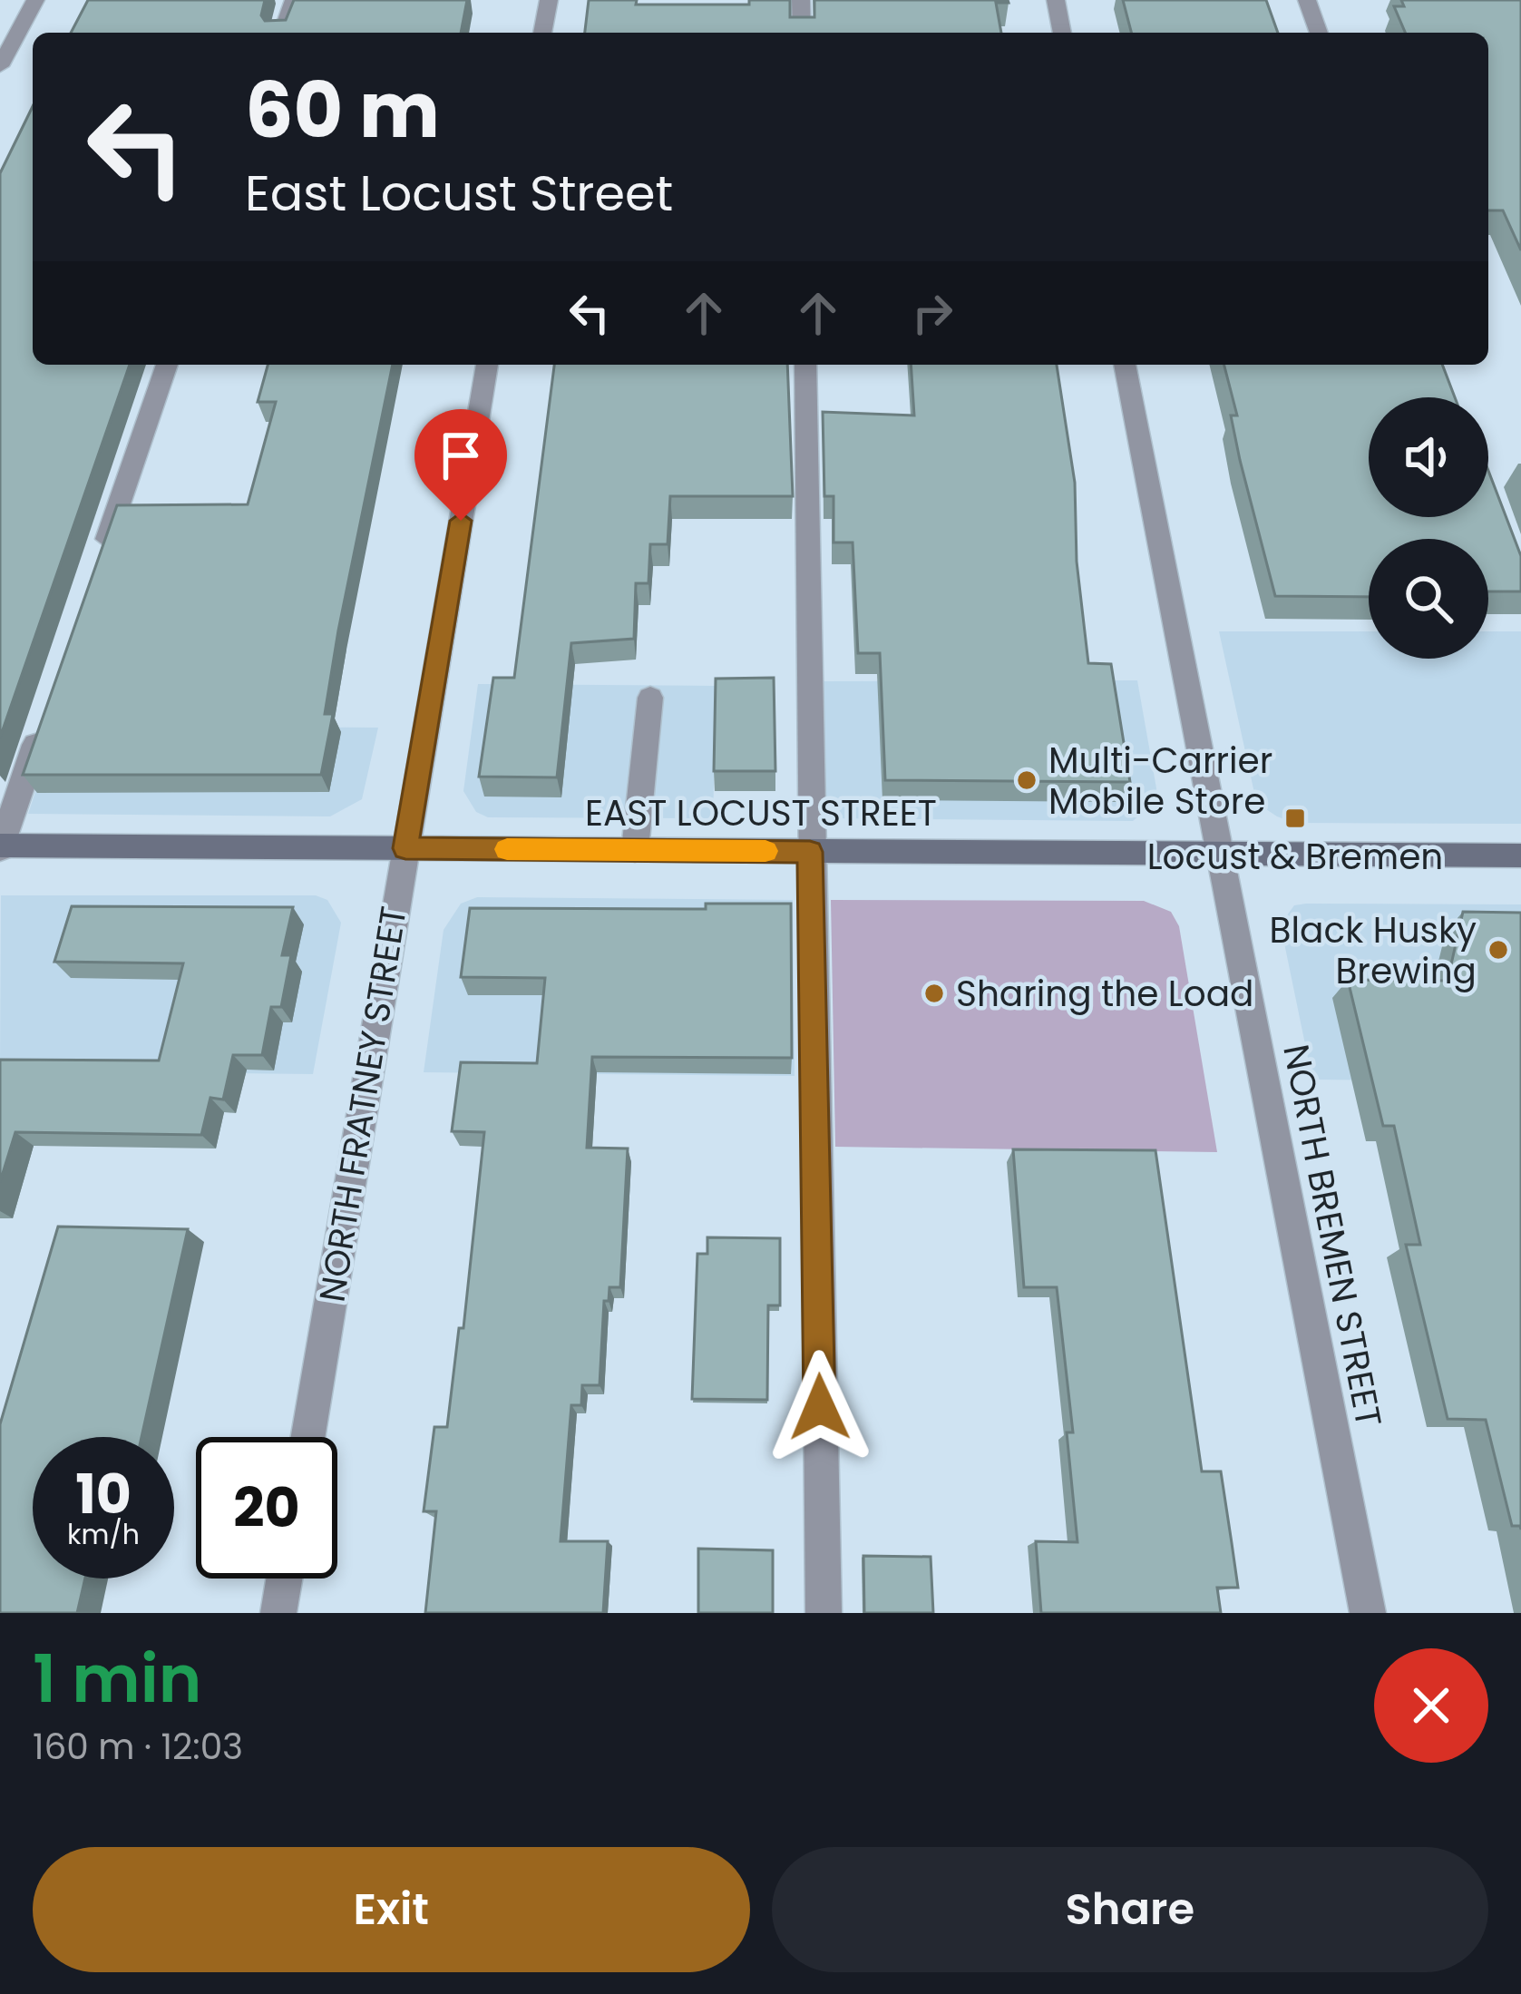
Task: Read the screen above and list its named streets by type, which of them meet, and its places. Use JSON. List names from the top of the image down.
{
  "streets": {
    "main road": ["EAST LOCUST STREET"],
    "street": ["NORTH FRATNEY STREET", "NORTH BREMEN STREET"]
  },
  "crossings": [
    ["EAST LOCUST STREET", "NORTH FRATNEY STREET"],
    ["EAST LOCUST STREET", "NORTH BREMEN STREET"]
  ],
  "places": {
    "other": ["Multi-Carrier Mobile Store", "Black Husky Brewing", "Sharing the Load"],
    "transit": ["Locust & Bremen"]
  },
  "page": {
    "turn": ["60 m", "East Locust Street"],
    "speed": "10 km/h",
    "limit": "20",
    "heading": ["1 min", "160 m · 12:03"],
    "buttons": ["Exit", "Share"]
  }
}
